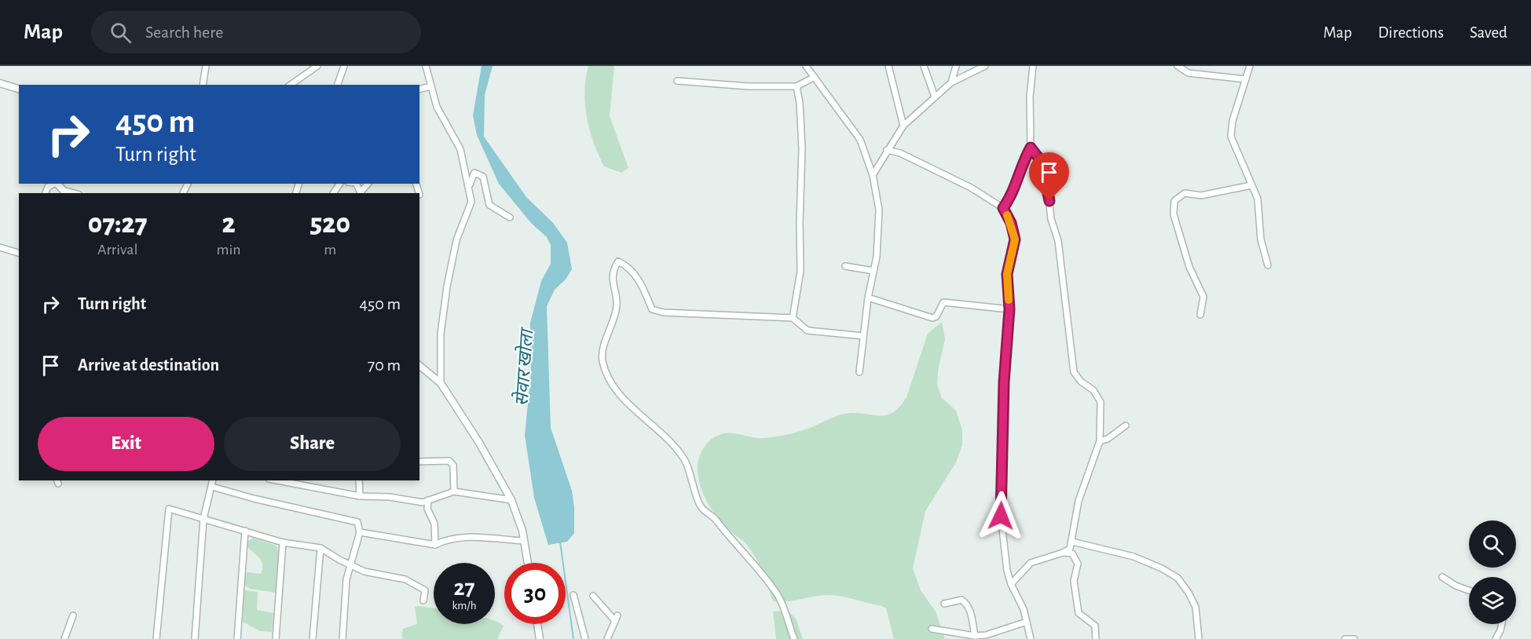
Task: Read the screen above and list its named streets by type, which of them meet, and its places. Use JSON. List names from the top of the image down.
{
  "water": ["सेवार खोला"],
  "page": {
    "header": "Map",
    "search": "Search here",
    "nav": ["Map", "Directions", "Saved"],
    "turn": ["450 m", "Turn right"],
    "eta": [
      "07:27",
      "Arrival",
      "2",
      "min",
      "520",
      "m"
    ],
    "list": [
      {
        "name": "Turn right",
        "value": "450 m"
      },
      {
        "name": "Arrive at destination",
        "value": "70 m"
      }
    ],
    "buttons": ["Exit", "Share"],
    "speed": "27 km/h",
    "limit": "30"
  }
}
